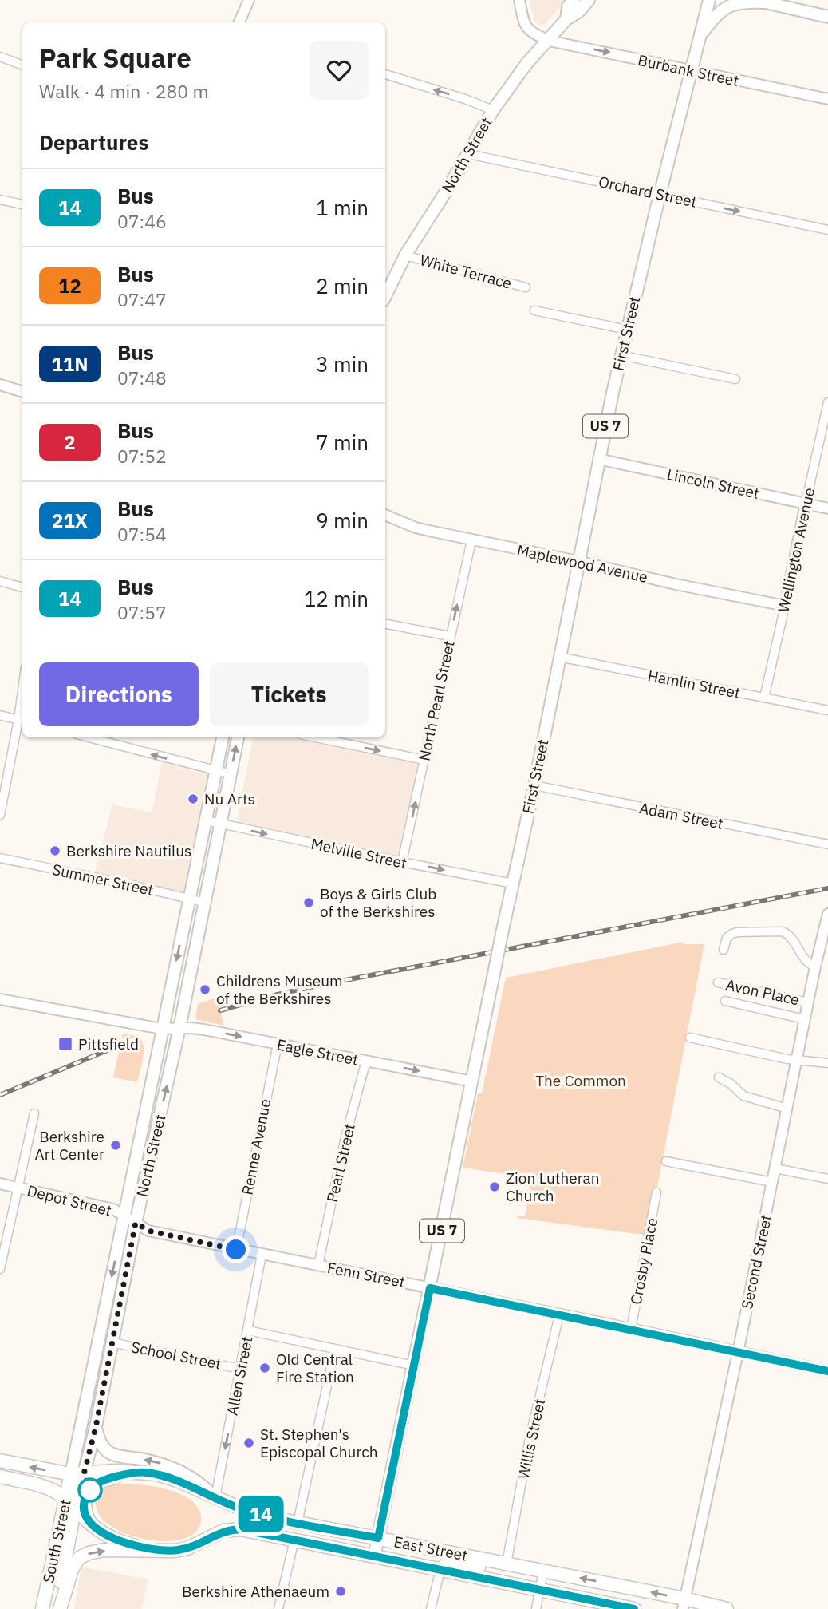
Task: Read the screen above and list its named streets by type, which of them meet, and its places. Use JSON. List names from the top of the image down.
{
  "streets": {
    "highway": ["North Street", "South Street", "East Street"],
    "main road": ["First Street", "US 7"],
    "street": [
      "Burbank Street",
      "Orchard Street",
      "White Terrace",
      "Lincoln Street",
      "Wellington Avenue",
      "Maplewood Avenue",
      "Hamlin Street",
      "North Pearl Street",
      "Adam Street",
      "Melville Street",
      "Summer Street",
      "Avon Place",
      "Eagle Street",
      "Renne Avenue",
      "Pearl Street",
      "Depot Street",
      "Crosby Place",
      "Second Street",
      "Fenn Street",
      "School Street",
      "Allen Street",
      "Willis Street"
    ]
  },
  "crossings": [
    ["Burbank Street", "North Street"],
    ["Burbank Street", "First Street"],
    ["North Street", "Orchard Street"],
    ["North Street", "White Terrace"],
    ["North Street", "Melville Street"],
    ["North Street", "Summer Street"],
    ["North Street", "Eagle Street"],
    ["North Street", "Depot Street"],
    ["North Street", "Fenn Street"],
    ["North Street", "School Street"],
    ["North Street", "South Street"],
    ["North Street", "East Street"],
    ["Orchard Street", "First Street"],
    ["First Street", "Lincoln Street"],
    ["First Street", "Maplewood Avenue"],
    ["First Street", "Hamlin Street"],
    ["First Street", "Adam Street"],
    ["First Street", "Melville Street"],
    ["First Street", "Eagle Street"],
    ["First Street", "Fenn Street"],
    ["First Street", "East Street"],
    ["Lincoln Street", "Wellington Avenue"],
    ["Wellington Avenue", "Maplewood Avenue"],
    ["Wellington Avenue", "Hamlin Street"],
    ["Maplewood Avenue", "North Pearl Street"],
    ["North Pearl Street", "Melville Street"],
    ["Avon Place", "Second Street"],
    ["Eagle Street", "Renne Avenue"],
    ["Eagle Street", "Pearl Street"],
    ["Renne Avenue", "Fenn Street"],
    ["Pearl Street", "Fenn Street"],
    ["Depot Street", "Fenn Street"],
    ["Crosby Place", "Fenn Street"],
    ["Second Street", "Fenn Street"],
    ["Second Street", "East Street"],
    ["Fenn Street", "Allen Street"],
    ["Fenn Street", "Willis Street"],
    ["School Street", "Allen Street"],
    ["Allen Street", "East Street"],
    ["Willis Street", "East Street"]
  ],
  "one_way": [
    "Burbank Street",
    "Orchard Street",
    "North Pearl Street",
    "Melville Street",
    "Eagle Street",
    "Allen Street"
  ],
  "parks": ["The Common"],
  "places": {
    "other": [
      "Nu Arts",
      "Berkshire Nautilus",
      "Boys & Girls Club of the Berkshires",
      "Childrens Museum of the Berkshires",
      "Berkshire Art Center",
      "Zion Lutheran Church",
      "Old Central Fire Station",
      "St. Stephen's Episcopal Church",
      "Berkshire Athenaeum"
    ],
    "transit": ["Pittsfield"]
  },
  "lines": ["bus line 14"],
  "page": {
    "on_map": "14",
    "heading": [
      ["Park Square", "Walk · 4 min · 280 m"],
      "Departures"
    ],
    "list": [
      {
        "mark": "14",
        "name": "Bus",
        "note": "07:46",
        "value": "1 min"
      },
      {
        "mark": "12",
        "name": "Bus",
        "note": "07:47",
        "value": "2 min"
      },
      {
        "mark": "11N",
        "name": "Bus",
        "note": "07:48",
        "value": "3 min"
      },
      {
        "mark": "2",
        "name": "Bus",
        "note": "07:52",
        "value": "7 min"
      },
      {
        "mark": "21X",
        "name": "Bus",
        "note": "07:54",
        "value": "9 min"
      },
      {
        "mark": "14",
        "name": "Bus",
        "note": "07:57",
        "value": "12 min"
      }
    ],
    "buttons": ["Directions", "Tickets"]
  }
}
